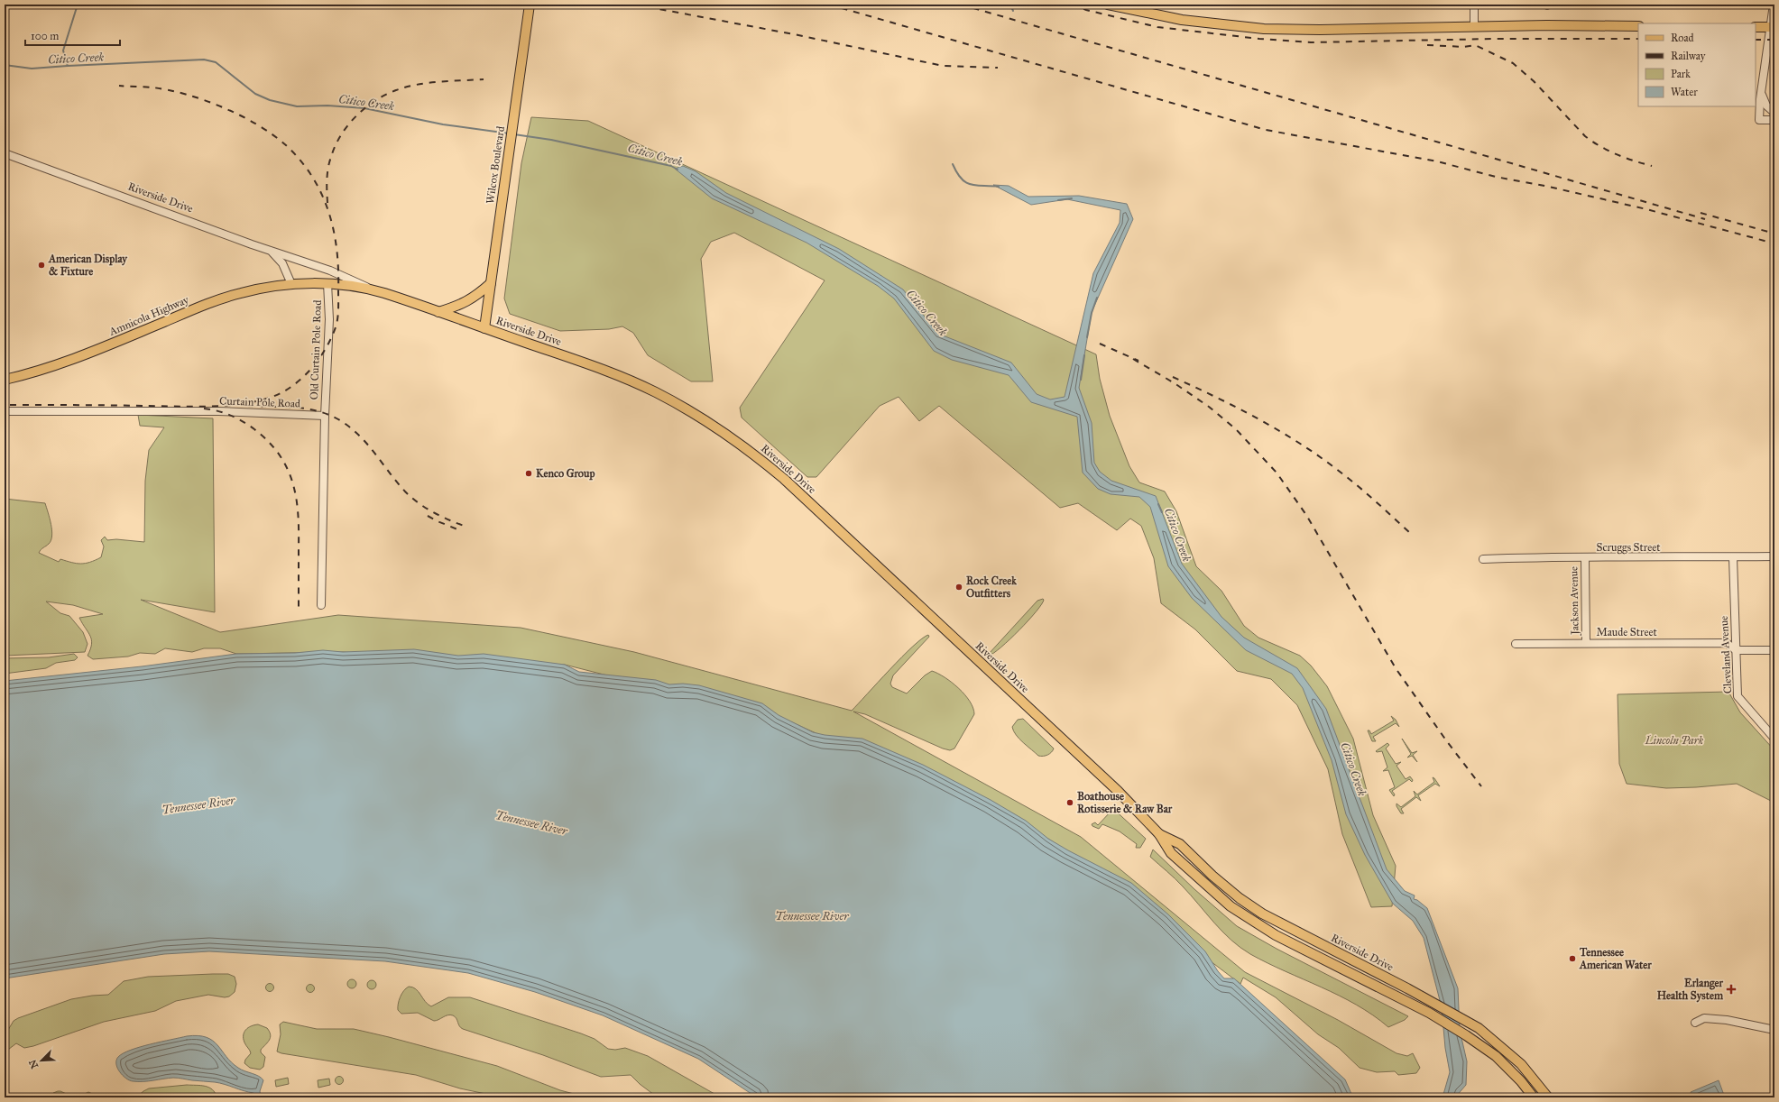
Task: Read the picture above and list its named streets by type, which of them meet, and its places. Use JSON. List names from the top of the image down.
{
  "streets": {
    "main road": ["Wilcox Boulevard", "Riverside Drive", "Amnicola Highway"],
    "street": [
      "Old Curtain Pole Road",
      "Curtain Pole Road",
      "Scruggs Street",
      "Jackson Avenue",
      "Maude Street",
      "Cleveland Avenue"
    ]
  },
  "crossings": [
    ["Wilcox Boulevard", "Riverside Drive"],
    ["Riverside Drive", "Amnicola Highway"],
    ["Riverside Drive", "Old Curtain Pole Road"],
    ["Old Curtain Pole Road", "Curtain Pole Road"],
    ["Scruggs Street", "Jackson Avenue"],
    ["Scruggs Street", "Cleveland Avenue"],
    ["Jackson Avenue", "Maude Street"],
    ["Maude Street", "Cleveland Avenue"]
  ],
  "water": ["Citico Creek", "Tennessee River"],
  "parks": ["Lincoln Park"],
  "places": {
    "other": [
      "American Display & Fixture",
      "Kenco Group",
      "Rock Creek Outfitters",
      "Boathouse Rotisserie & Raw Bar",
      "Tennessee American Water"
    ],
    "health": ["Erlanger Health System"]
  },
  "legend": [
    "Road",
    "Railway",
    "Park",
    "Water"
  ],
  "scale_bar": "100 m",
  "north": "bottom left"
}
